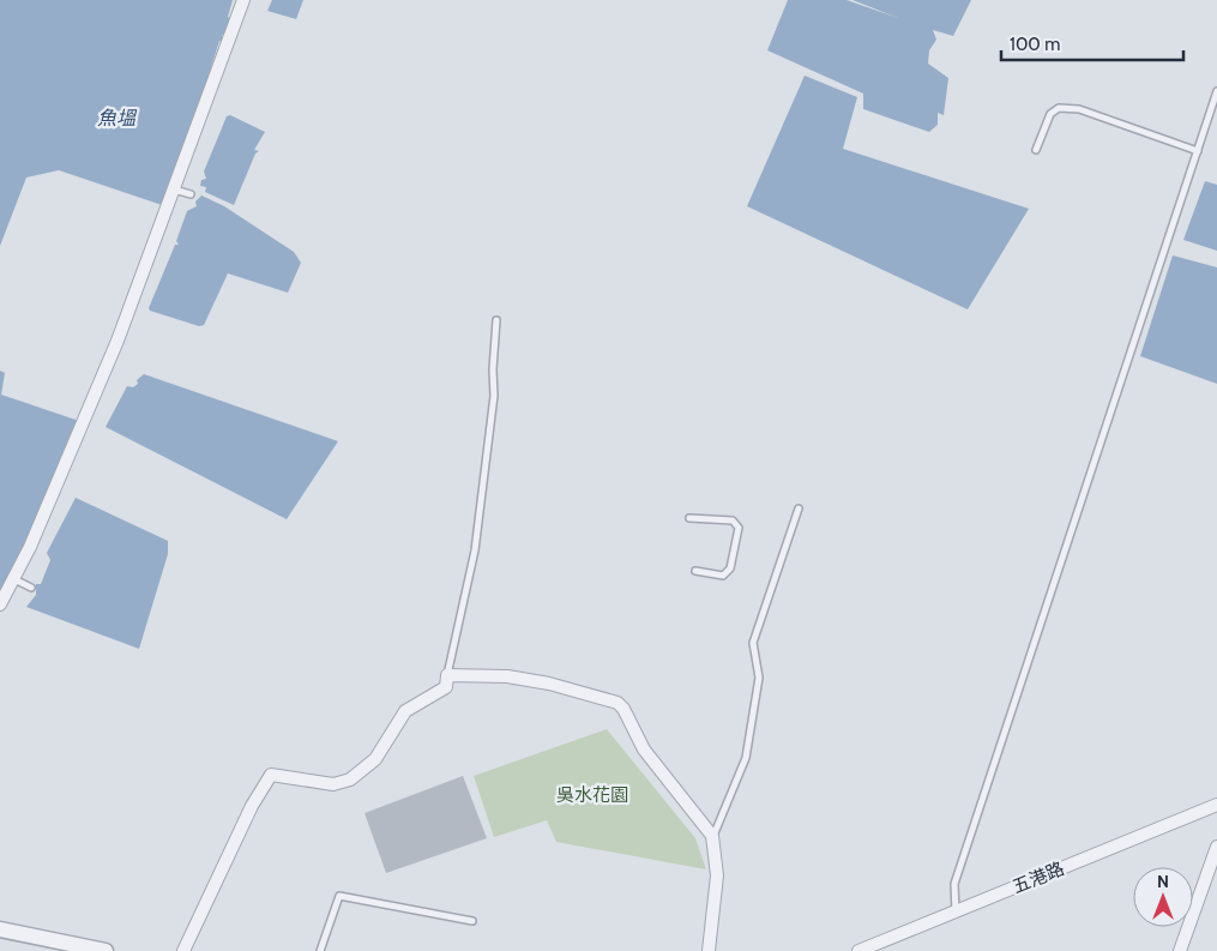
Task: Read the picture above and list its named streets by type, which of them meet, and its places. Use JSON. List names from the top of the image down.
{
  "streets": {
    "street": ["五港路"]
  },
  "water": ["魚塭"],
  "parks": ["吳水花園"],
  "scale_bar": "100 m",
  "north": "top"
}
